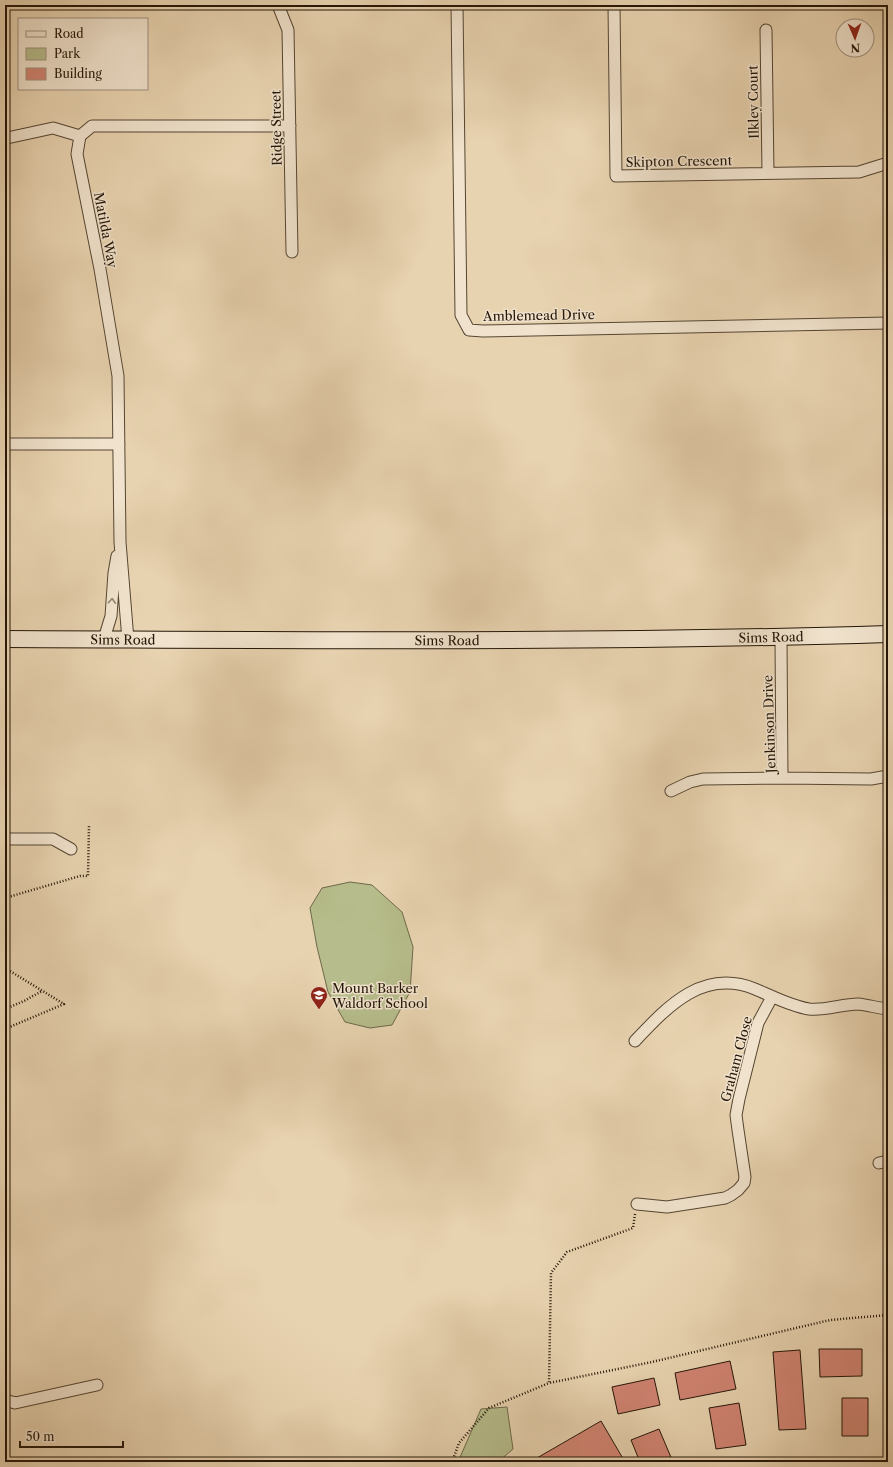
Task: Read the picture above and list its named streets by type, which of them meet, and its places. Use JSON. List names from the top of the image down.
{
  "streets": {
    "street": [
      "Ilkley Court",
      "Ridge Street",
      "Skipton Crescent",
      "Matilda Way",
      "Amblemead Drive",
      "Sims Road",
      "Jenkinson Drive",
      "Graham Close"
    ]
  },
  "crossings": [
    ["Ilkley Court", "Skipton Crescent"],
    ["Matilda Way", "Sims Road"],
    ["Sims Road", "Jenkinson Drive"]
  ],
  "places": {
    "school or university": ["Mount Barker Waldorf School"]
  },
  "legend": ["Road", "Park", "Building"],
  "scale_bar": "50 m",
  "north": "bottom"
}
